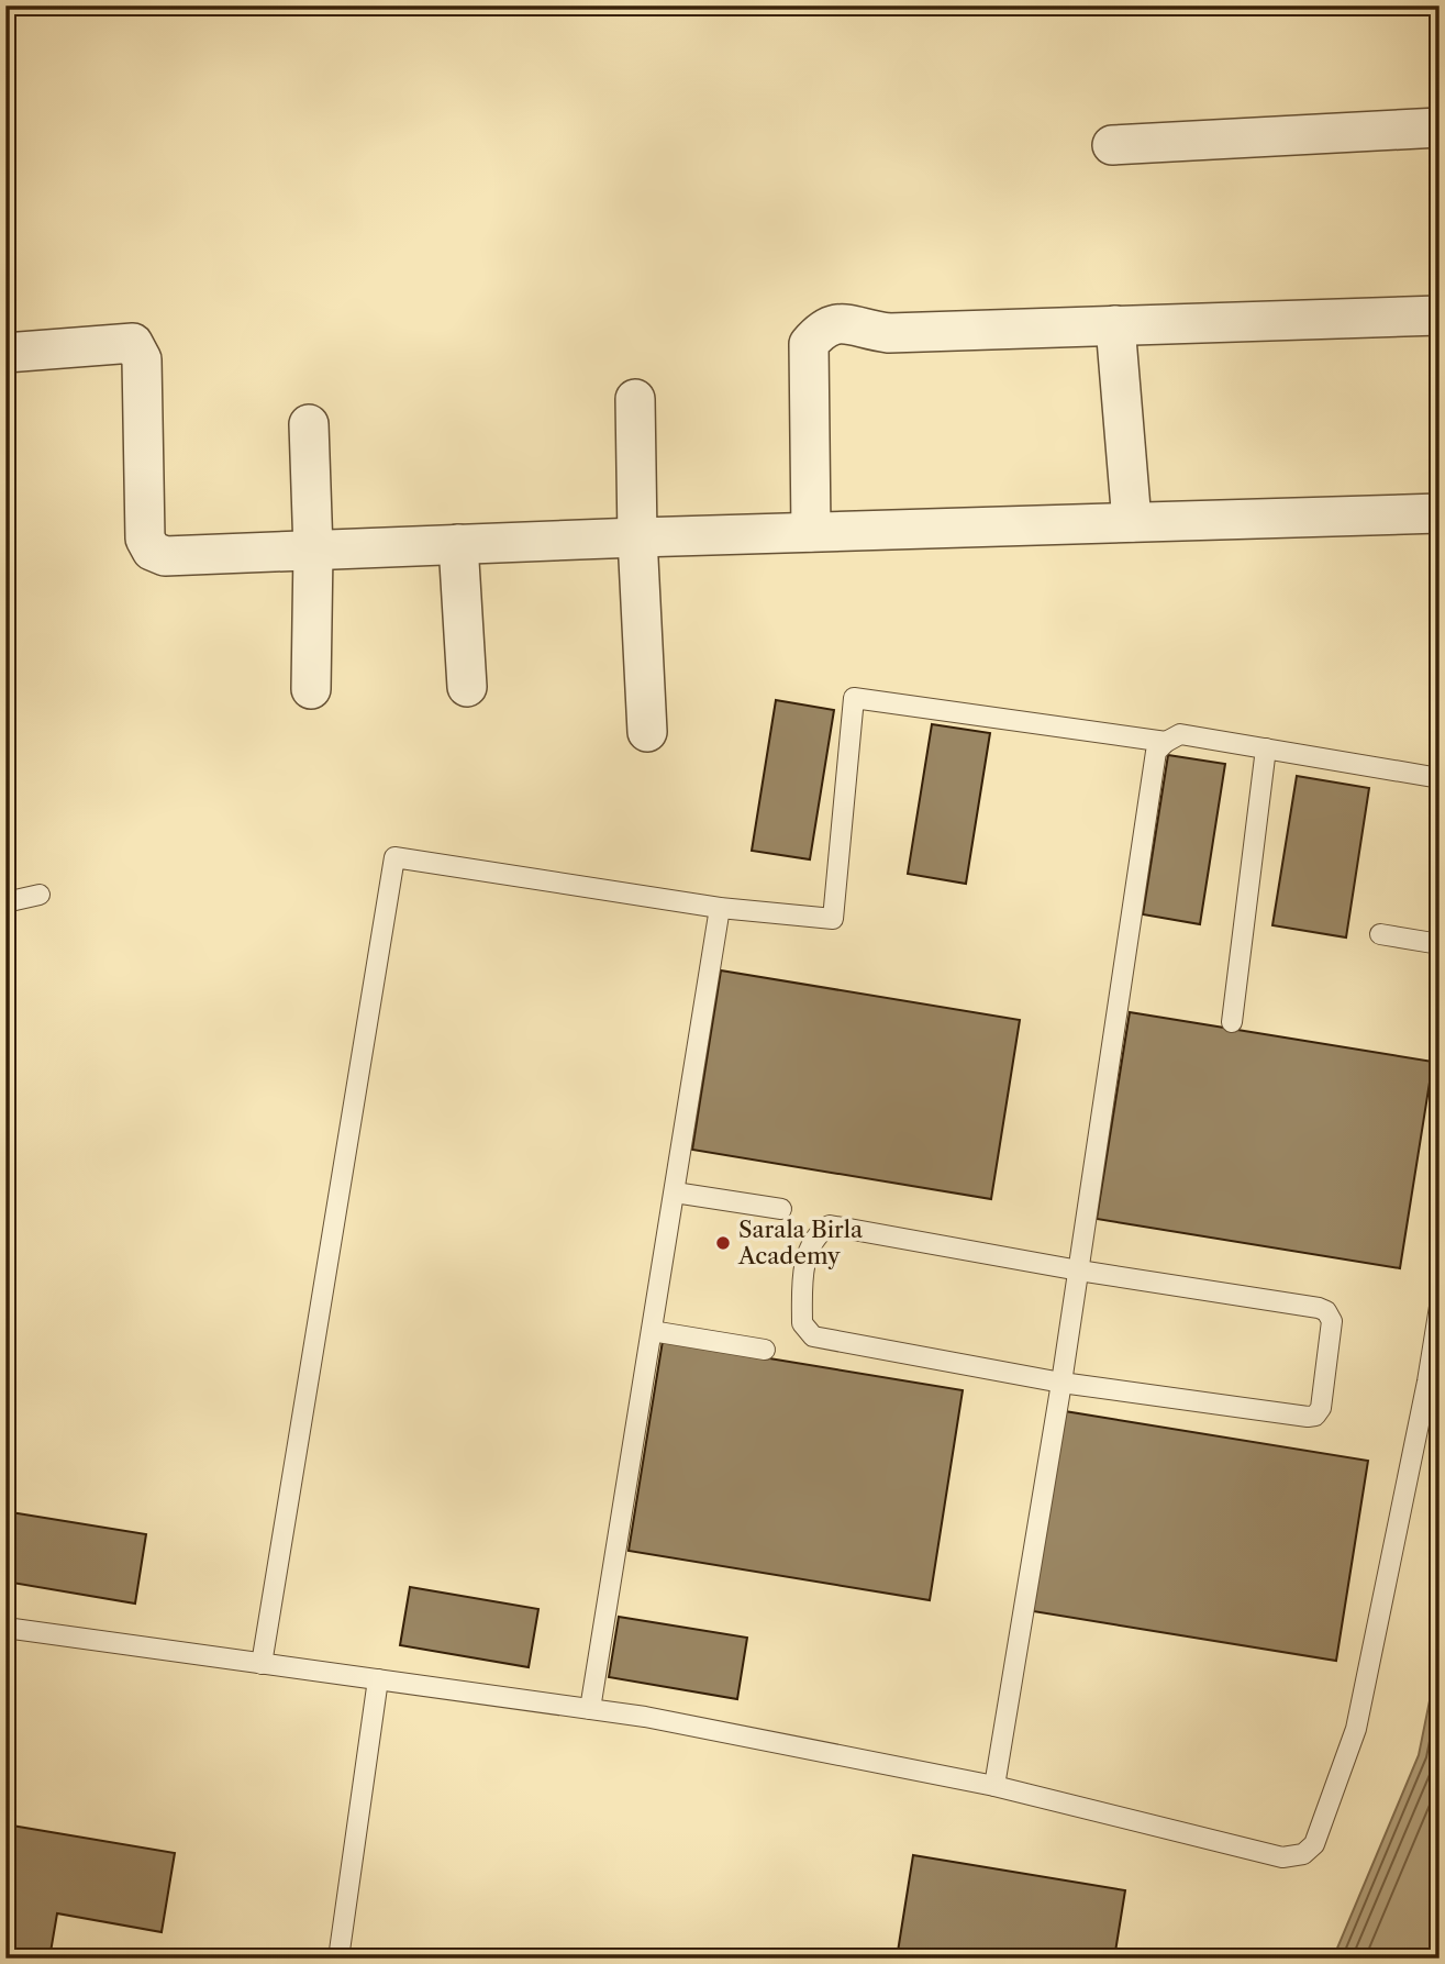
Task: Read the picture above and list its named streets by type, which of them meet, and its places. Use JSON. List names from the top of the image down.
{
  "places": ["Sarala Birla Academy"]
}
